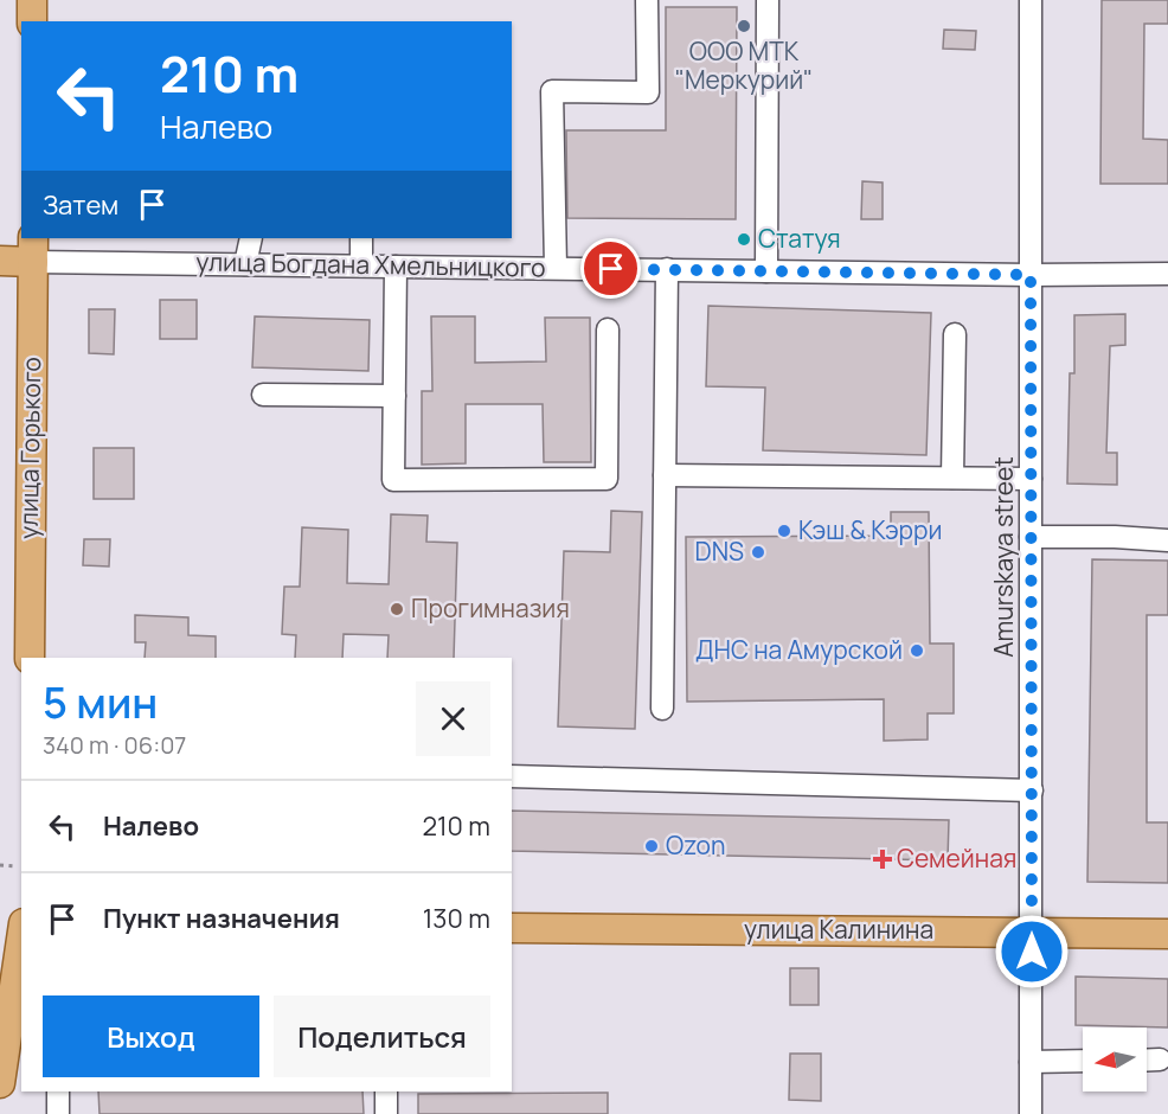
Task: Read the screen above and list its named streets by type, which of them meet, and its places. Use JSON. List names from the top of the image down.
{
  "streets": {
    "main road": ["улица Богдана Хмельницкого", "улица Горького", "улица Калинина"],
    "street": ["Amurskaya street"]
  },
  "crossings": [
    ["улица Богдана Хмельницкого", "улица Горького"],
    ["улица Богдана Хмельницкого", "Amurskaya street"],
    ["Amurskaya street", "улица Калинина"]
  ],
  "places": {
    "other": [
      "ООО МТК \"Меркурий\"",
      "Статуя",
      "Кэш & Кэрри",
      "DNS",
      "Прогимназия",
      "ДНС на Амурской",
      "Ozon"
    ],
    "health": ["Семейная"]
  },
  "north": "left",
  "page": {
    "turn": ["210 m", "Налево"],
    "then": "Затем",
    "heading": ["5 мин", "340 m · 06:07"],
    "list": [
      {
        "name": "Налево",
        "value": "210 m"
      },
      {
        "name": "Пункт назначения",
        "value": "130 m"
      }
    ],
    "buttons": ["Выход", "Поделиться"]
  }
}
